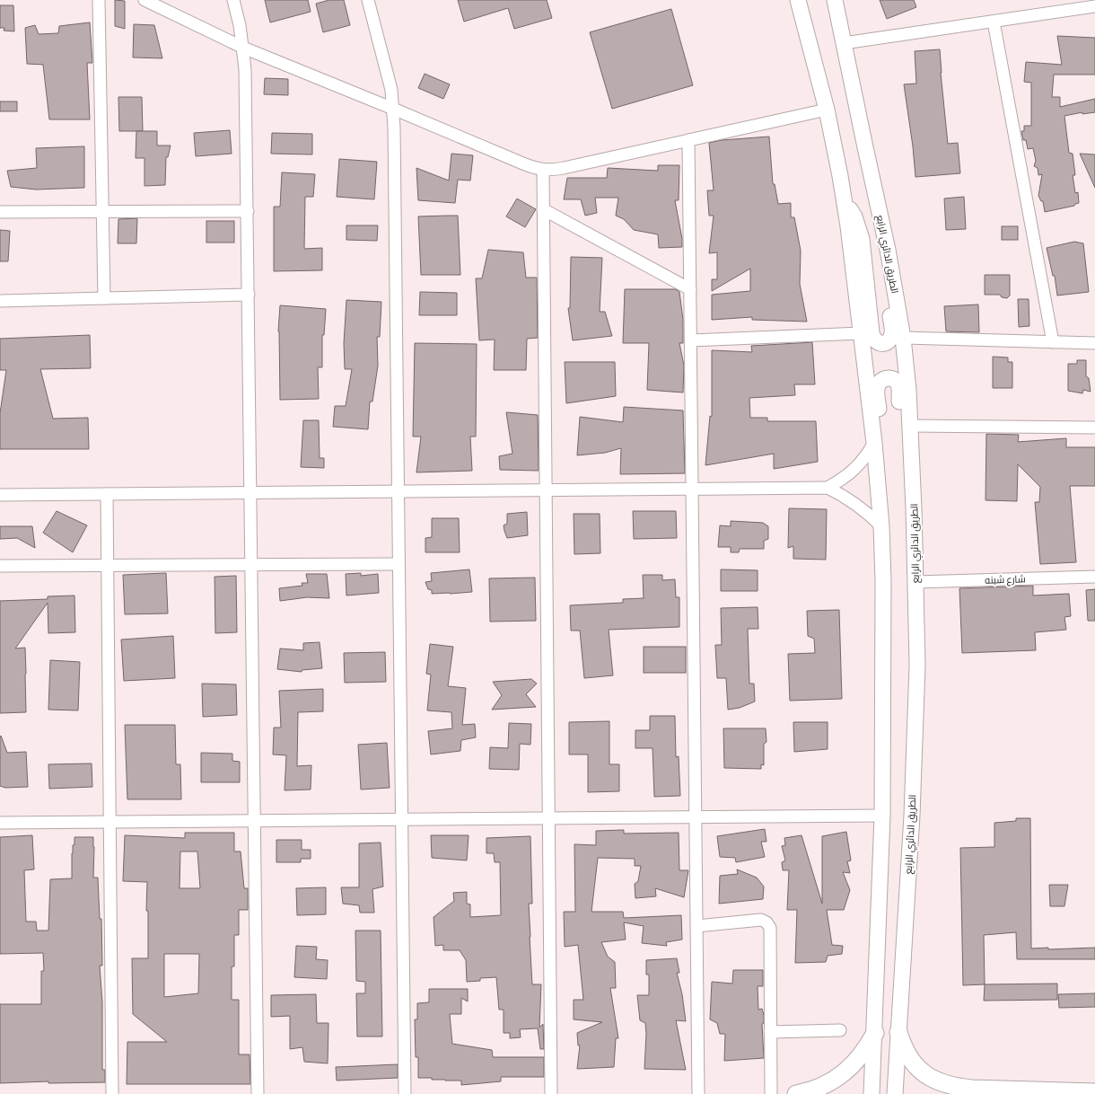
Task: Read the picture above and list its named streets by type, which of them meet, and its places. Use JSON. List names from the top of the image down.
{
  "streets": {
    "main road": ["الطريق الدائري الرابع"],
    "street": ["شارع شبنه"]
  },
  "crossings": [
    ["الطريق الدائري الرابع", "شارع شبنه"]
  ]
}
